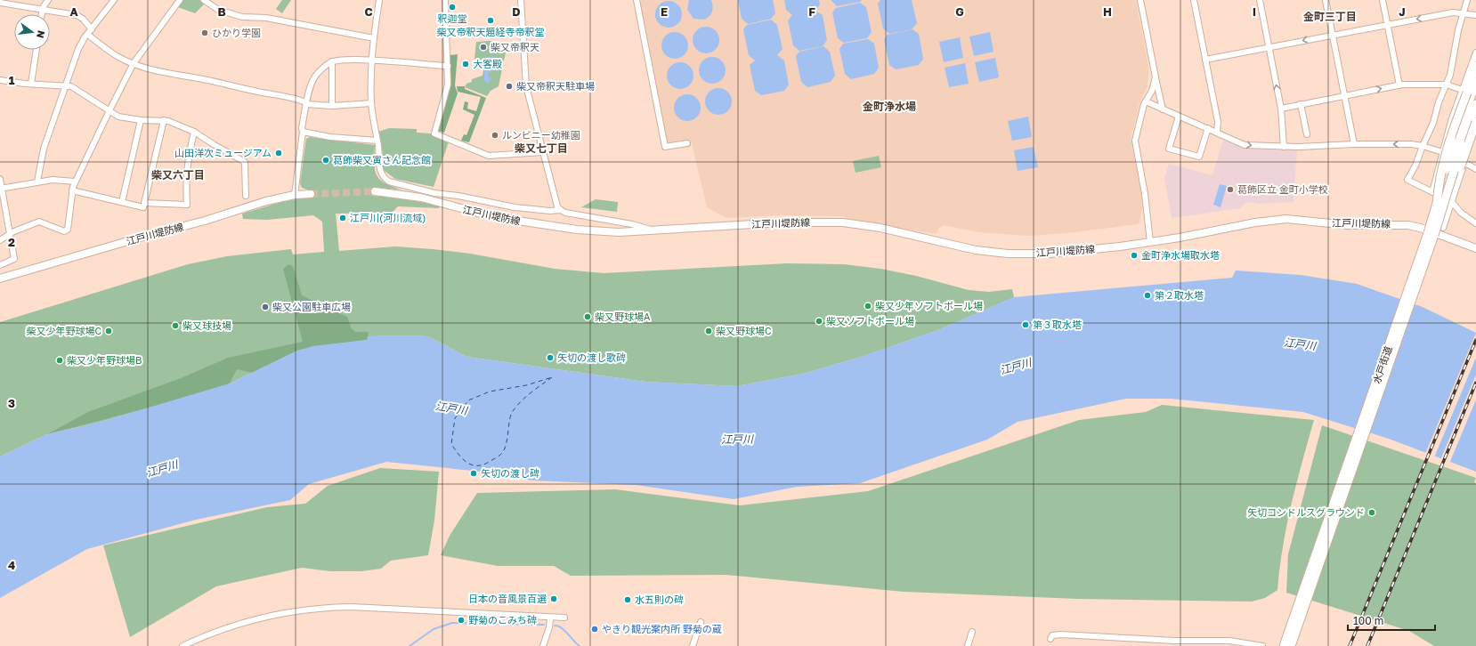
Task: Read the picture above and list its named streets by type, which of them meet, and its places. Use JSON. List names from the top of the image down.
{
  "streets": {
    "highway": ["水戸街道"],
    "main road": ["江戸川堤防線"]
  },
  "districts": [
    "金町三丁目",
    "金町浄水場",
    "柴又七丁目",
    "柴又六丁目"
  ],
  "water": ["江戸川"],
  "places": [
    "釈迦堂",
    "柴又帝釈天題経寺帝釈堂",
    "ひかり学園",
    "柴又帝釈天",
    "大客殿",
    "柴又帝釈天駐車場",
    "ルンビニー幼稚園",
    "山田洋次ミュージアム",
    "葛飾柴又寅さん記念館",
    "葛飾区立 金町小学校",
    "江戸川(河川流域)",
    "金町浄水場取水塔",
    "第２取水塔",
    "柴又少年ソフトボール場",
    "柴又公園駐車広場",
    "柴又野球場A",
    "柴又ソフトボール場",
    "第３取水塔",
    "柴又球技場",
    "柴又少年野球場C",
    "柴又野球場C",
    "矢切の渡し歌碑",
    "柴又少年野球場B",
    "矢切の渡し碑",
    "矢切コンドルスグラウンド",
    "日本の音風景百選",
    "水五則の碑",
    "野菊のこみち碑",
    "やきり観光案内所 野菊の蔵"
  ],
  "scale_bar": "100 m",
  "north": "right",
  "grid": {
    "columns": [
      "A",
      "B",
      "C",
      "D",
      "E",
      "F",
      "G",
      "H",
      "I",
      "J"
    ],
    "rows": [
      "1",
      "2",
      "3",
      "4"
    ]
  }
}
